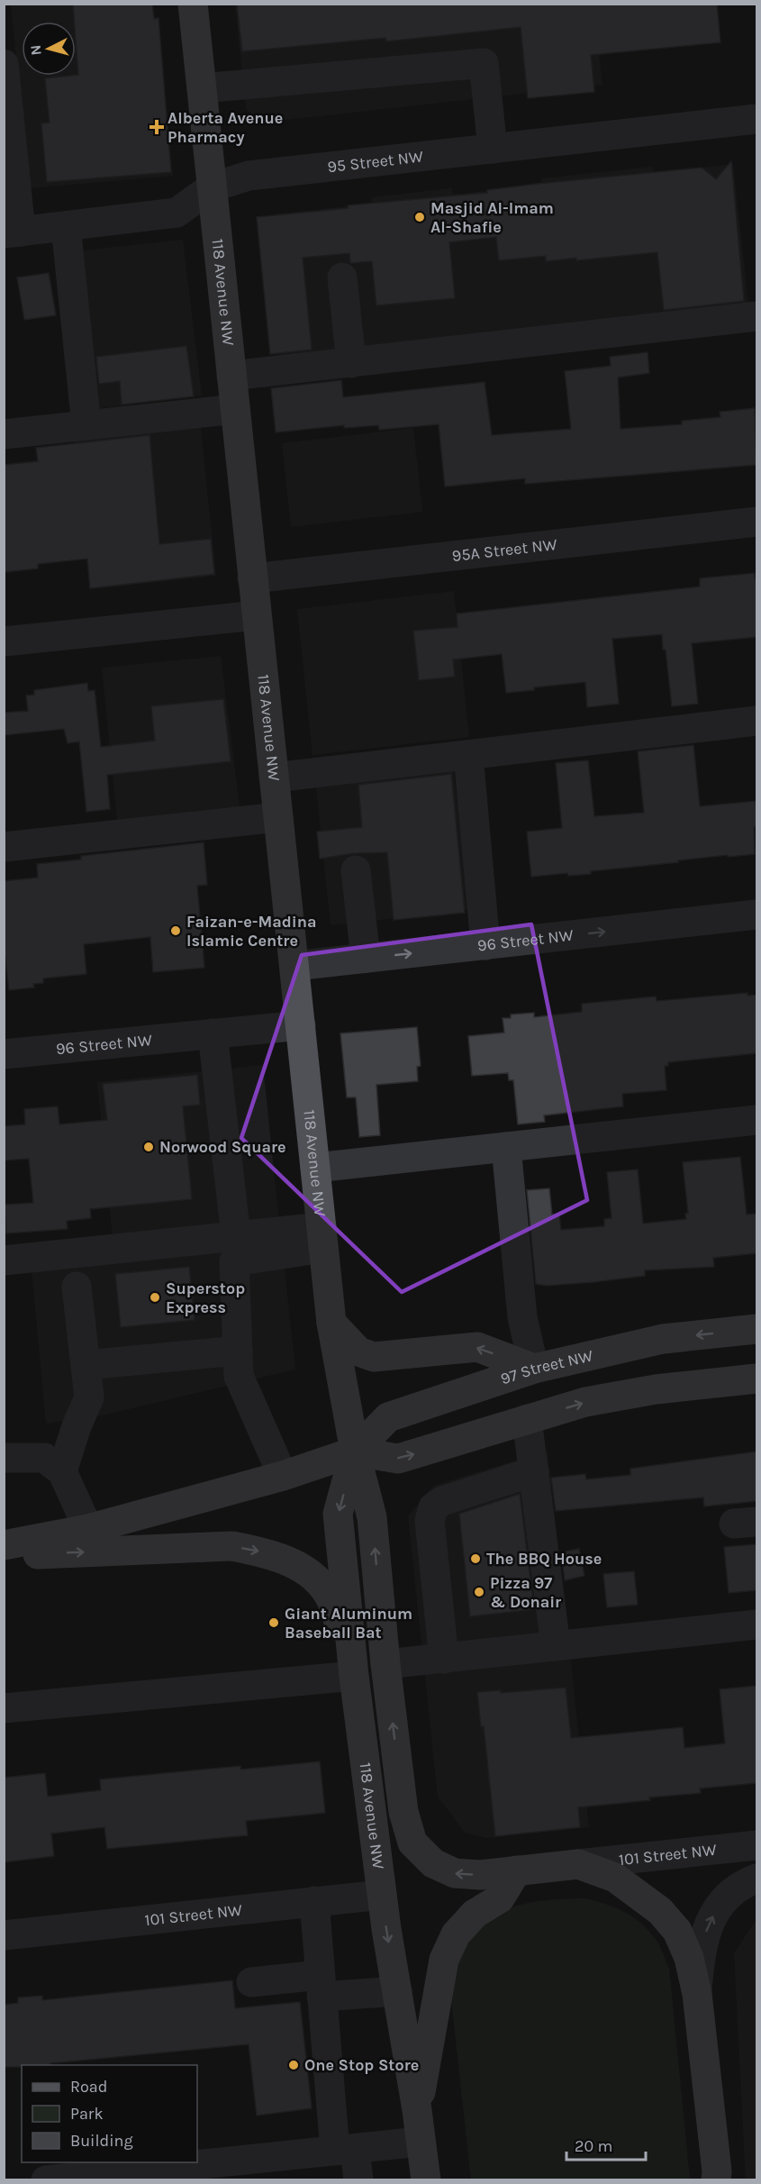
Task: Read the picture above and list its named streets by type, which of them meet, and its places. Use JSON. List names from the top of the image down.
{
  "streets": {
    "main road": ["118 Avenue NW", "97 Street NW"],
    "street": [
      "95 Street NW",
      "95A Street NW",
      "96 Street NW",
      "101 Street NW"
    ]
  },
  "crossings": [
    ["95 Street NW", "118 Avenue NW"],
    ["118 Avenue NW", "95A Street NW"],
    ["118 Avenue NW", "96 Street NW"],
    ["118 Avenue NW", "97 Street NW"],
    ["118 Avenue NW", "101 Street NW"]
  ],
  "places": {
    "health": ["Alberta Avenue Pharmacy"],
    "other": [
      "Masjid Al-Imam Al-Shafie",
      "Faizan-e-Madina Islamic Centre",
      "Norwood Square",
      "Superstop Express",
      "The BBQ House",
      "Pizza 97 & Donair",
      "Giant Aluminum Baseball Bat",
      "One Stop Store"
    ]
  },
  "legend": ["Road", "Park", "Building"],
  "scale_bar": "20 m",
  "north": "left"
}
